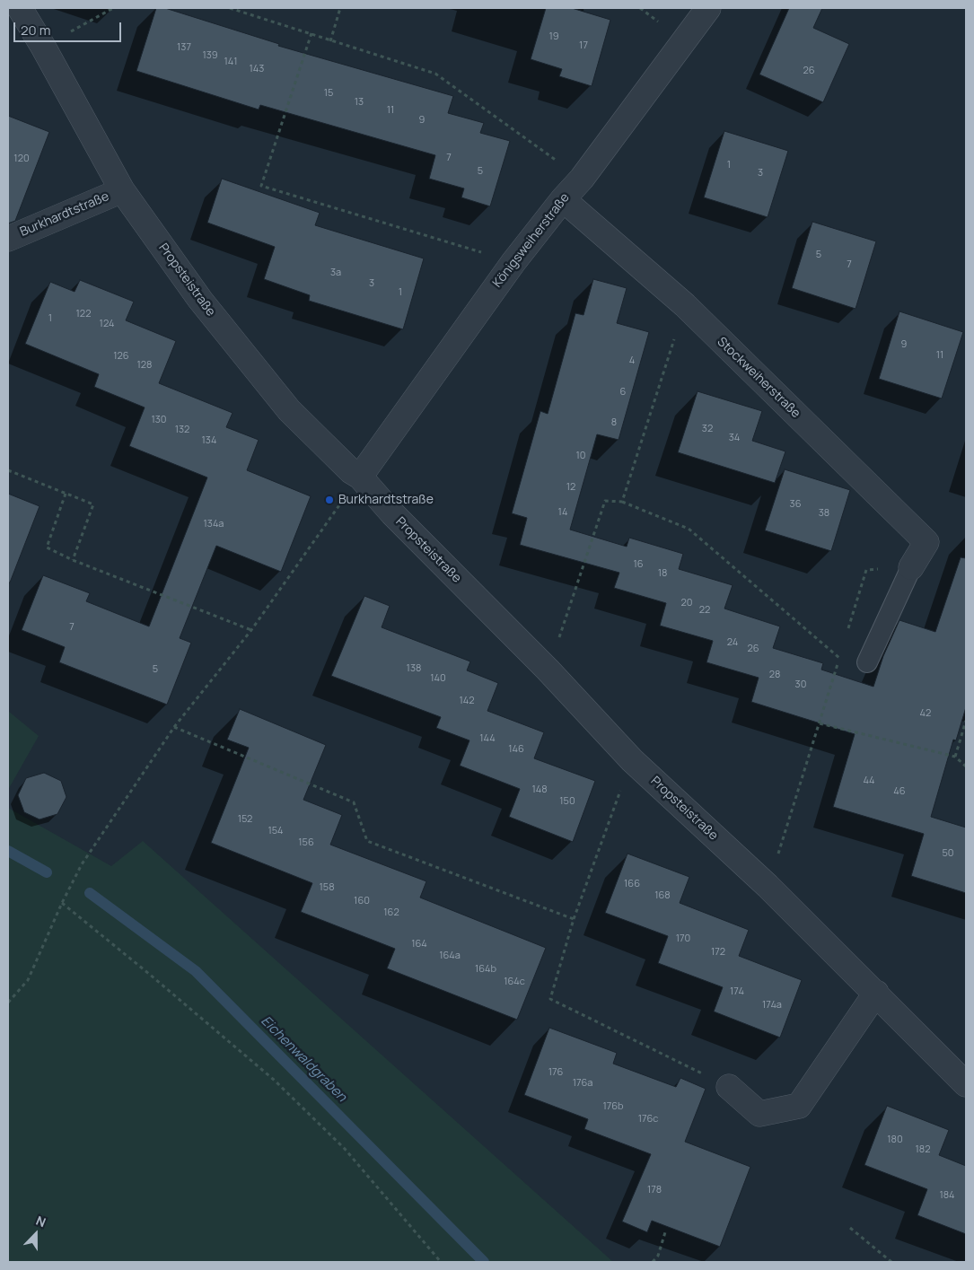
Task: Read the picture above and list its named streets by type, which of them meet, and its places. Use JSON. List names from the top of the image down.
{
  "streets": {
    "street": [
      "Burkhardtstraße",
      "Königsweiherstraße",
      "Propsteistraße",
      "Stockweiherstraße"
    ]
  },
  "crossings": [
    ["Burkhardtstraße", "Propsteistraße"],
    ["Königsweiherstraße", "Propsteistraße"],
    ["Königsweiherstraße", "Stockweiherstraße"]
  ],
  "water": ["Eichenwaldgraben"],
  "places": ["Burkhardtstraße"],
  "house_numbers": [
    "19",
    "17",
    "137",
    "139",
    "141",
    "143",
    "26",
    "15",
    "13",
    "11",
    "9",
    "7",
    "120",
    "1",
    "5",
    "3",
    "5",
    "7",
    "3a",
    "3",
    "1",
    "122",
    "1",
    "124",
    "9",
    "11",
    "126",
    "4",
    "128",
    "6",
    "130",
    "8",
    "32",
    "132",
    "34",
    "134",
    "10",
    "12",
    "36",
    "14",
    "38",
    "134a",
    "16",
    "18",
    "20",
    "22",
    "7",
    "24",
    "26",
    "138",
    "5",
    "28",
    "140",
    "30",
    "142",
    "42",
    "144",
    "146",
    "44",
    "148",
    "46",
    "150",
    "152",
    "154",
    "156",
    "50",
    "166",
    "158",
    "168",
    "160",
    "162",
    "170",
    "164",
    "172",
    "164a",
    "164b",
    "164c",
    "174",
    "174a",
    "176",
    "176a",
    "176b",
    "176c",
    "180",
    "182",
    "178",
    "184"
  ],
  "scale_bar": "20 m",
  "north": "top"
}
